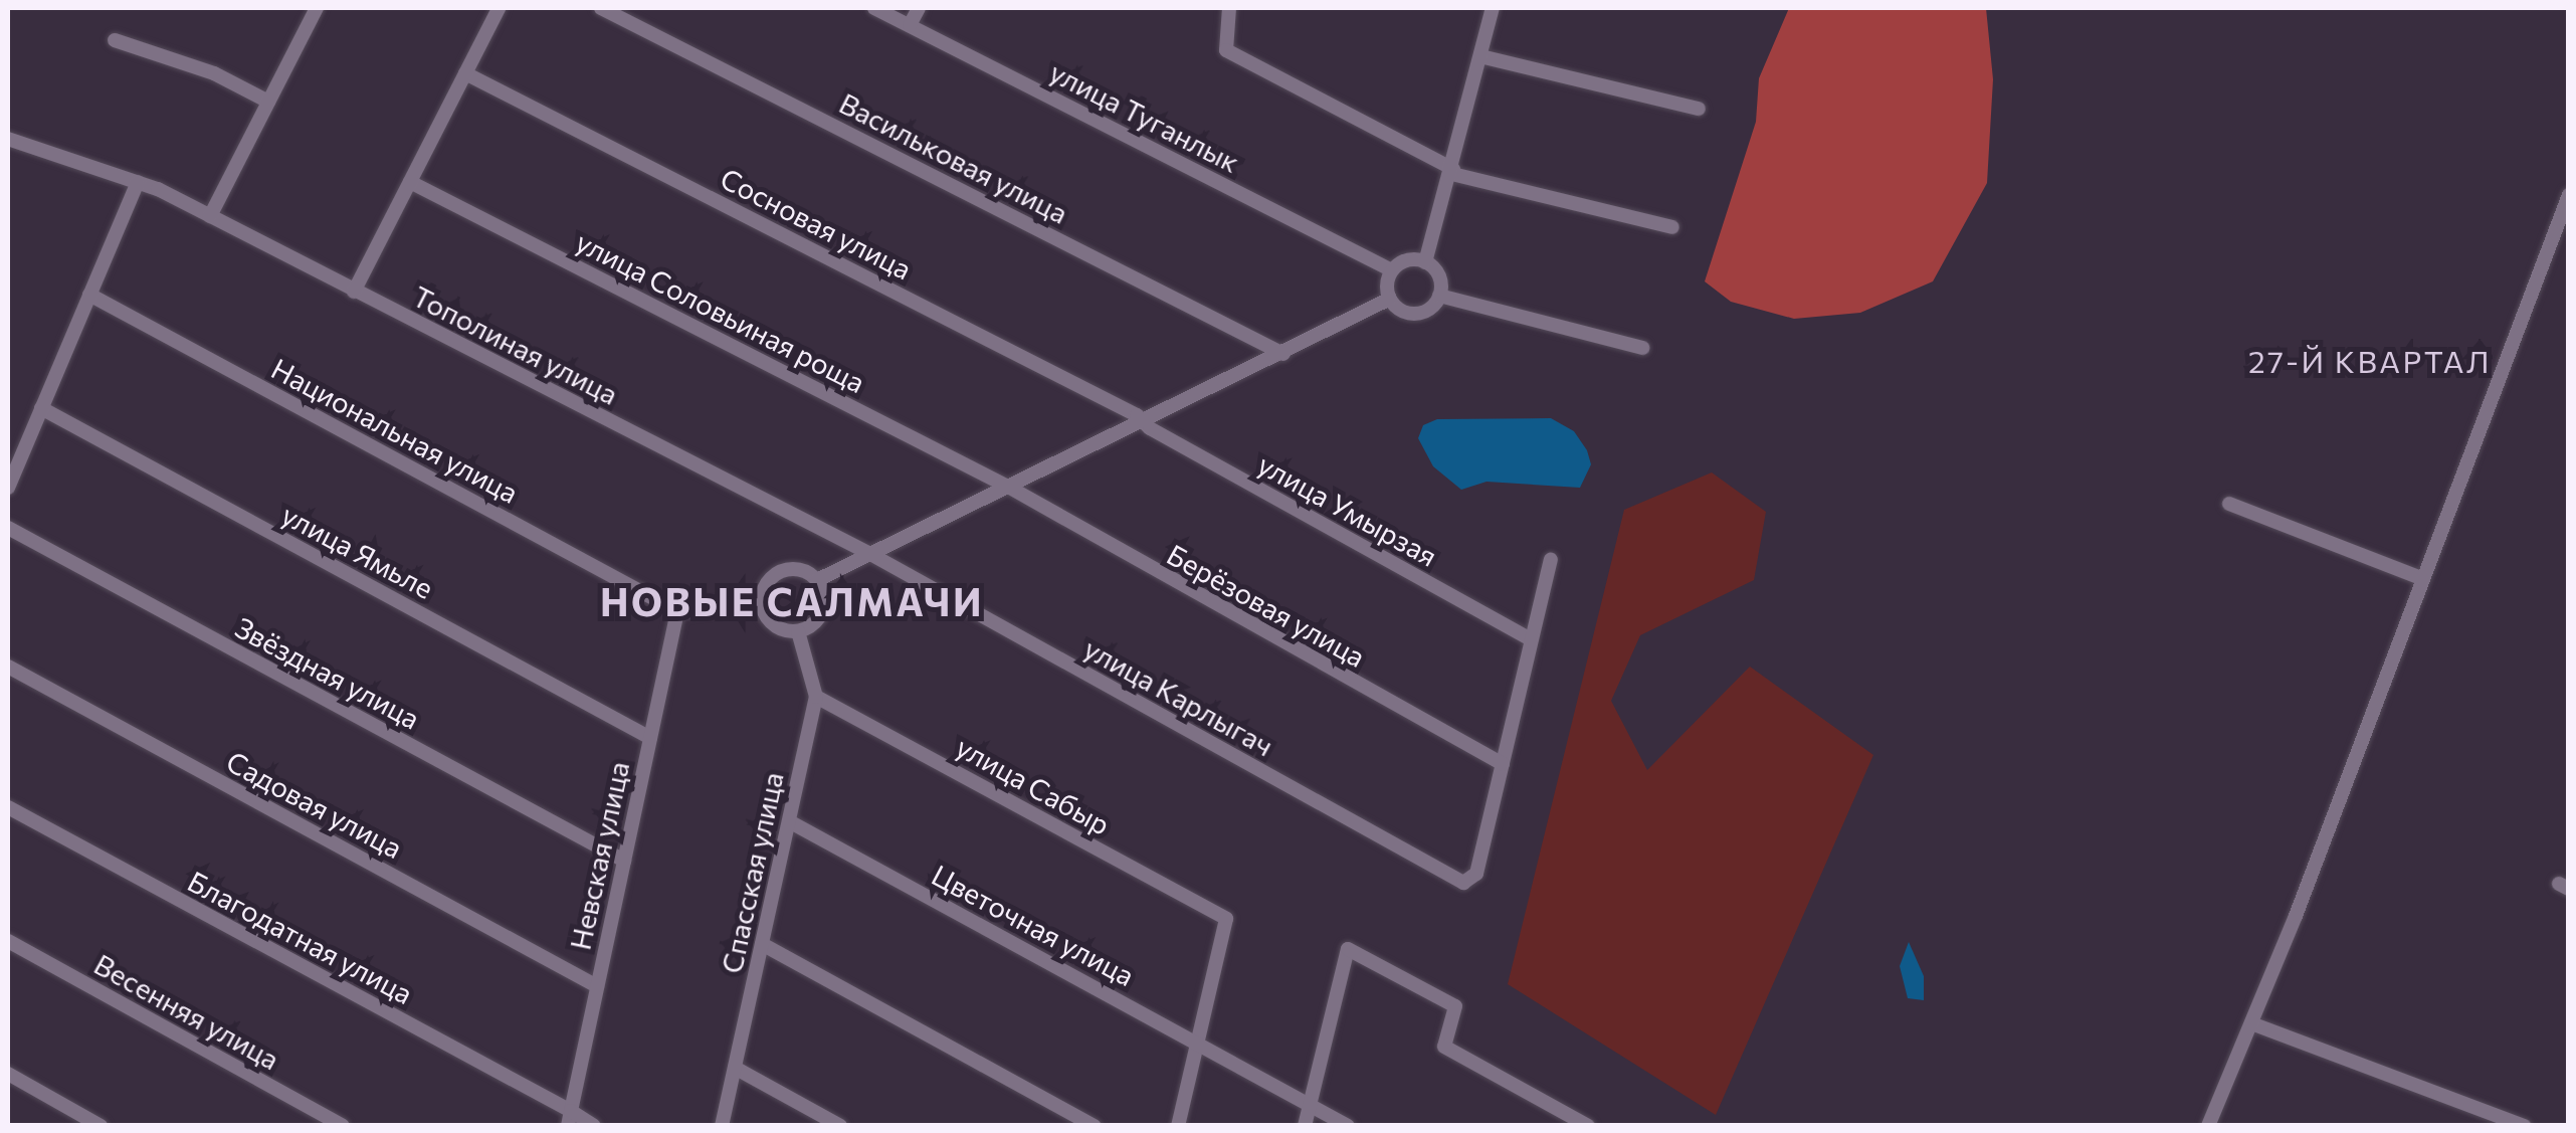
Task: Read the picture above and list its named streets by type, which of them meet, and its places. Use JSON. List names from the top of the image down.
{
  "streets": {
    "street": [
      "улица Туганлык",
      "Васильковая улица",
      "Сосновая улица",
      "улица Соловьиная роща",
      "Тополиная улица",
      "Национальная улица",
      "улица Умырзая",
      "улица Ямьле",
      "Берёзовая улица",
      "Звёздная улица",
      "улица Карлыгач",
      "улица Сабыр",
      "Садовая улица",
      "Невская улица",
      "Спасская улица",
      "Цветочная улица",
      "Благодатная улица",
      "Весенняя улица"
    ]
  },
  "crossings": [
    ["Сосновая улица", "улица Умырзая"],
    ["улица Соловьиная роща", "Берёзовая улица"],
    ["Тополиная улица", "улица Карлыгач"],
    ["Национальная улица", "Невская улица"],
    ["улица Ямьле", "Невская улица"],
    ["Берёзовая улица", "улица Карлыгач"],
    ["Звёздная улица", "Невская улица"],
    ["улица Сабыр", "Спасская улица"],
    ["улица Сабыр", "Цветочная улица"],
    ["Садовая улица", "Невская улица"],
    ["Невская улица", "Благодатная улица"],
    ["Спасская улица", "Цветочная улица"]
  ],
  "districts": ["27-Й КВАРТАЛ", "НОВЫЕ САЛМАЧИ"]
}
